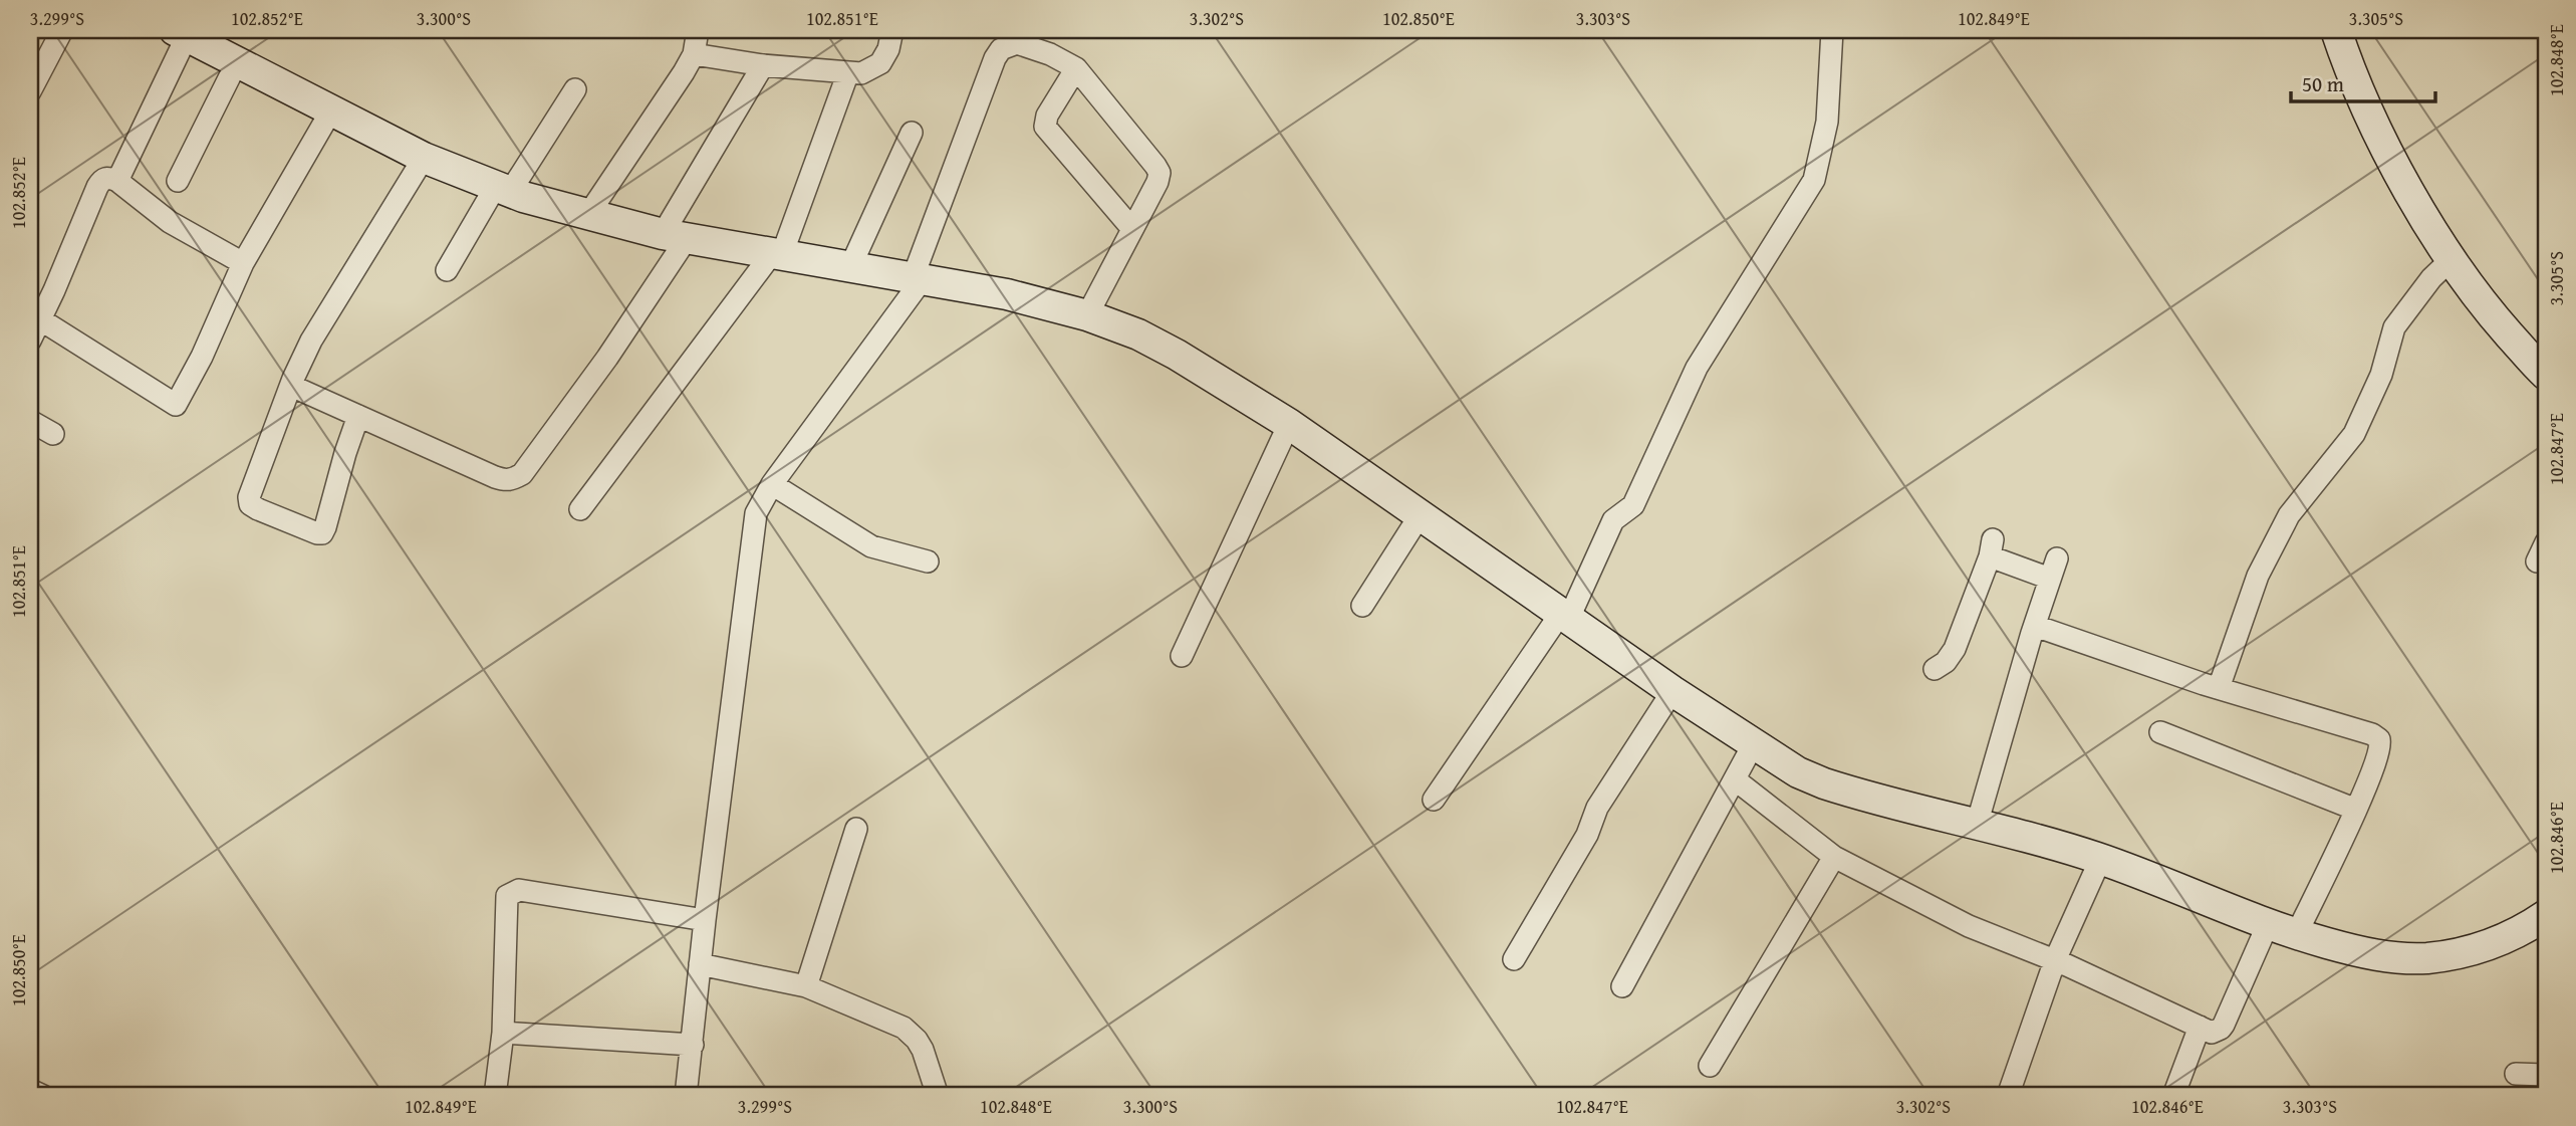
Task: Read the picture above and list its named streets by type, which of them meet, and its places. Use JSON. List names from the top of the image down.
{
  "scale_bar": "50 m",
  "coordinates": [
    "3.299°S",
    "102.852°E",
    "3.300°S",
    "102.851°E",
    "3.302°S",
    "102.850°E",
    "3.303°S",
    "102.849°E",
    "3.305°S",
    "102.848°E",
    "102.847°E",
    "102.846°E"
  ]
}
